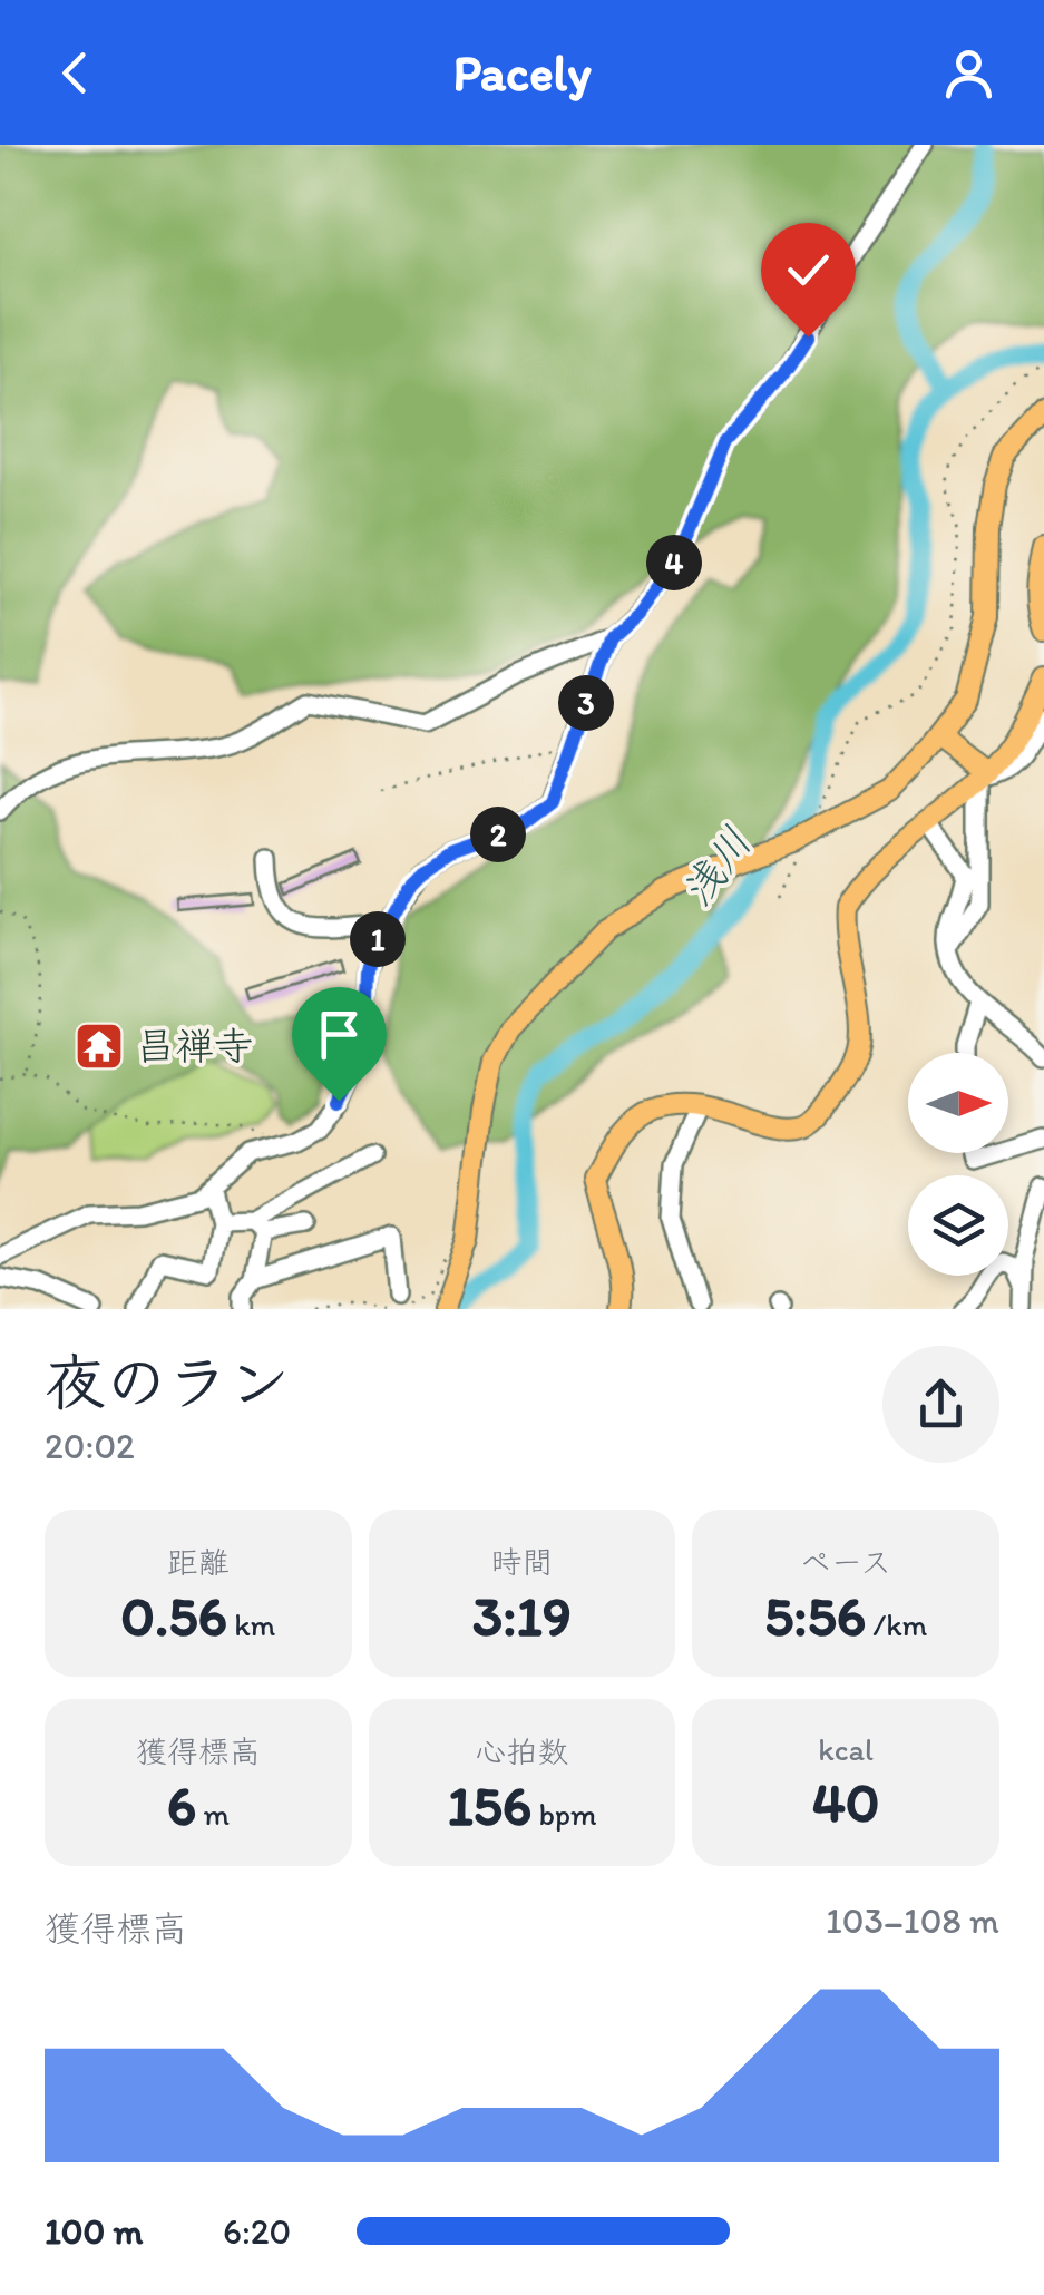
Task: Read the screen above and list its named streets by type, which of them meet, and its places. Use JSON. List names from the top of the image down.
{
  "water": ["浅川"],
  "places": {
    "temple": ["昌禅寺"]
  },
  "north": "right",
  "page": {
    "header": "Pacely",
    "pins": [
      "4",
      "3",
      "2",
      "1"
    ],
    "heading": ["夜のラン", "20:02"],
    "stats": [
      ["距離", "0.56 km"],
      ["時間", "3:19"],
      ["ペース", "5:56 /km"],
      ["獲得標高", "6 m"],
      ["心拍数", "156 bpm"],
      ["kcal", "40"]
    ],
    "chart": ["獲得標高", "103–108 m"],
    "list": [
      {
        "name": "100 m",
        "note": "6:20"
      }
    ]
  }
}
